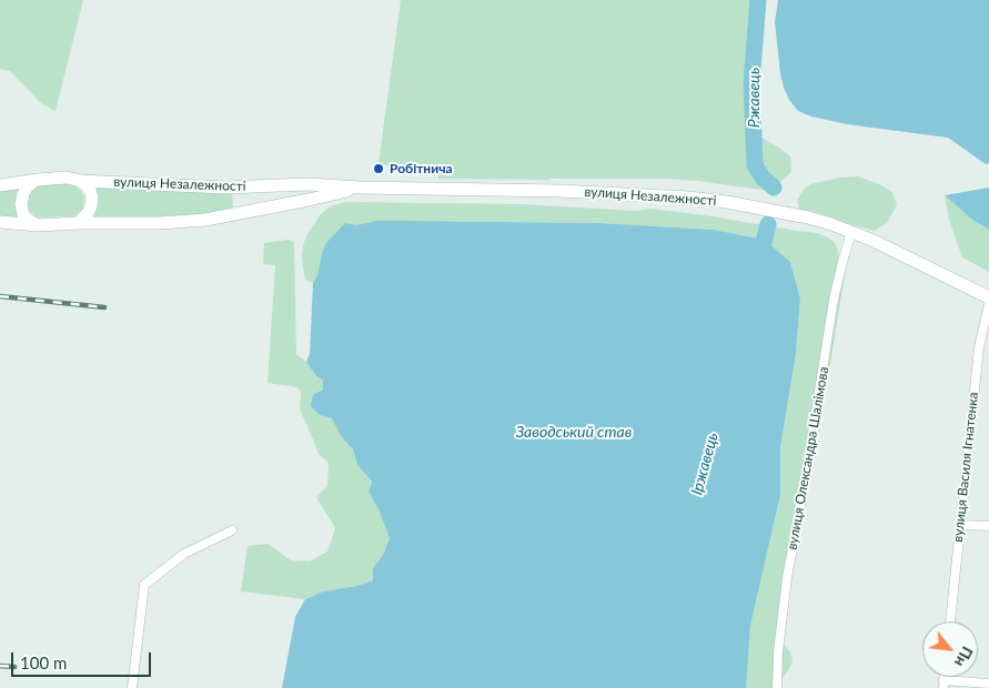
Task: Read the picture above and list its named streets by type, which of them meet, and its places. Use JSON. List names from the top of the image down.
{
  "streets": {
    "main road": ["вулиця Незалежності"],
    "street": ["вулиця Олександра Шалімова", "вулиця Василя Ігнатенка"]
  },
  "crossings": [
    ["вулиця Незалежності", "вулиця Олександра Шалімова"]
  ],
  "water": ["Ржавець", "Заводський став", "Іржавець"],
  "places": ["Робітнича"],
  "scale_bar": "100 m",
  "north": "bottom right"
}
